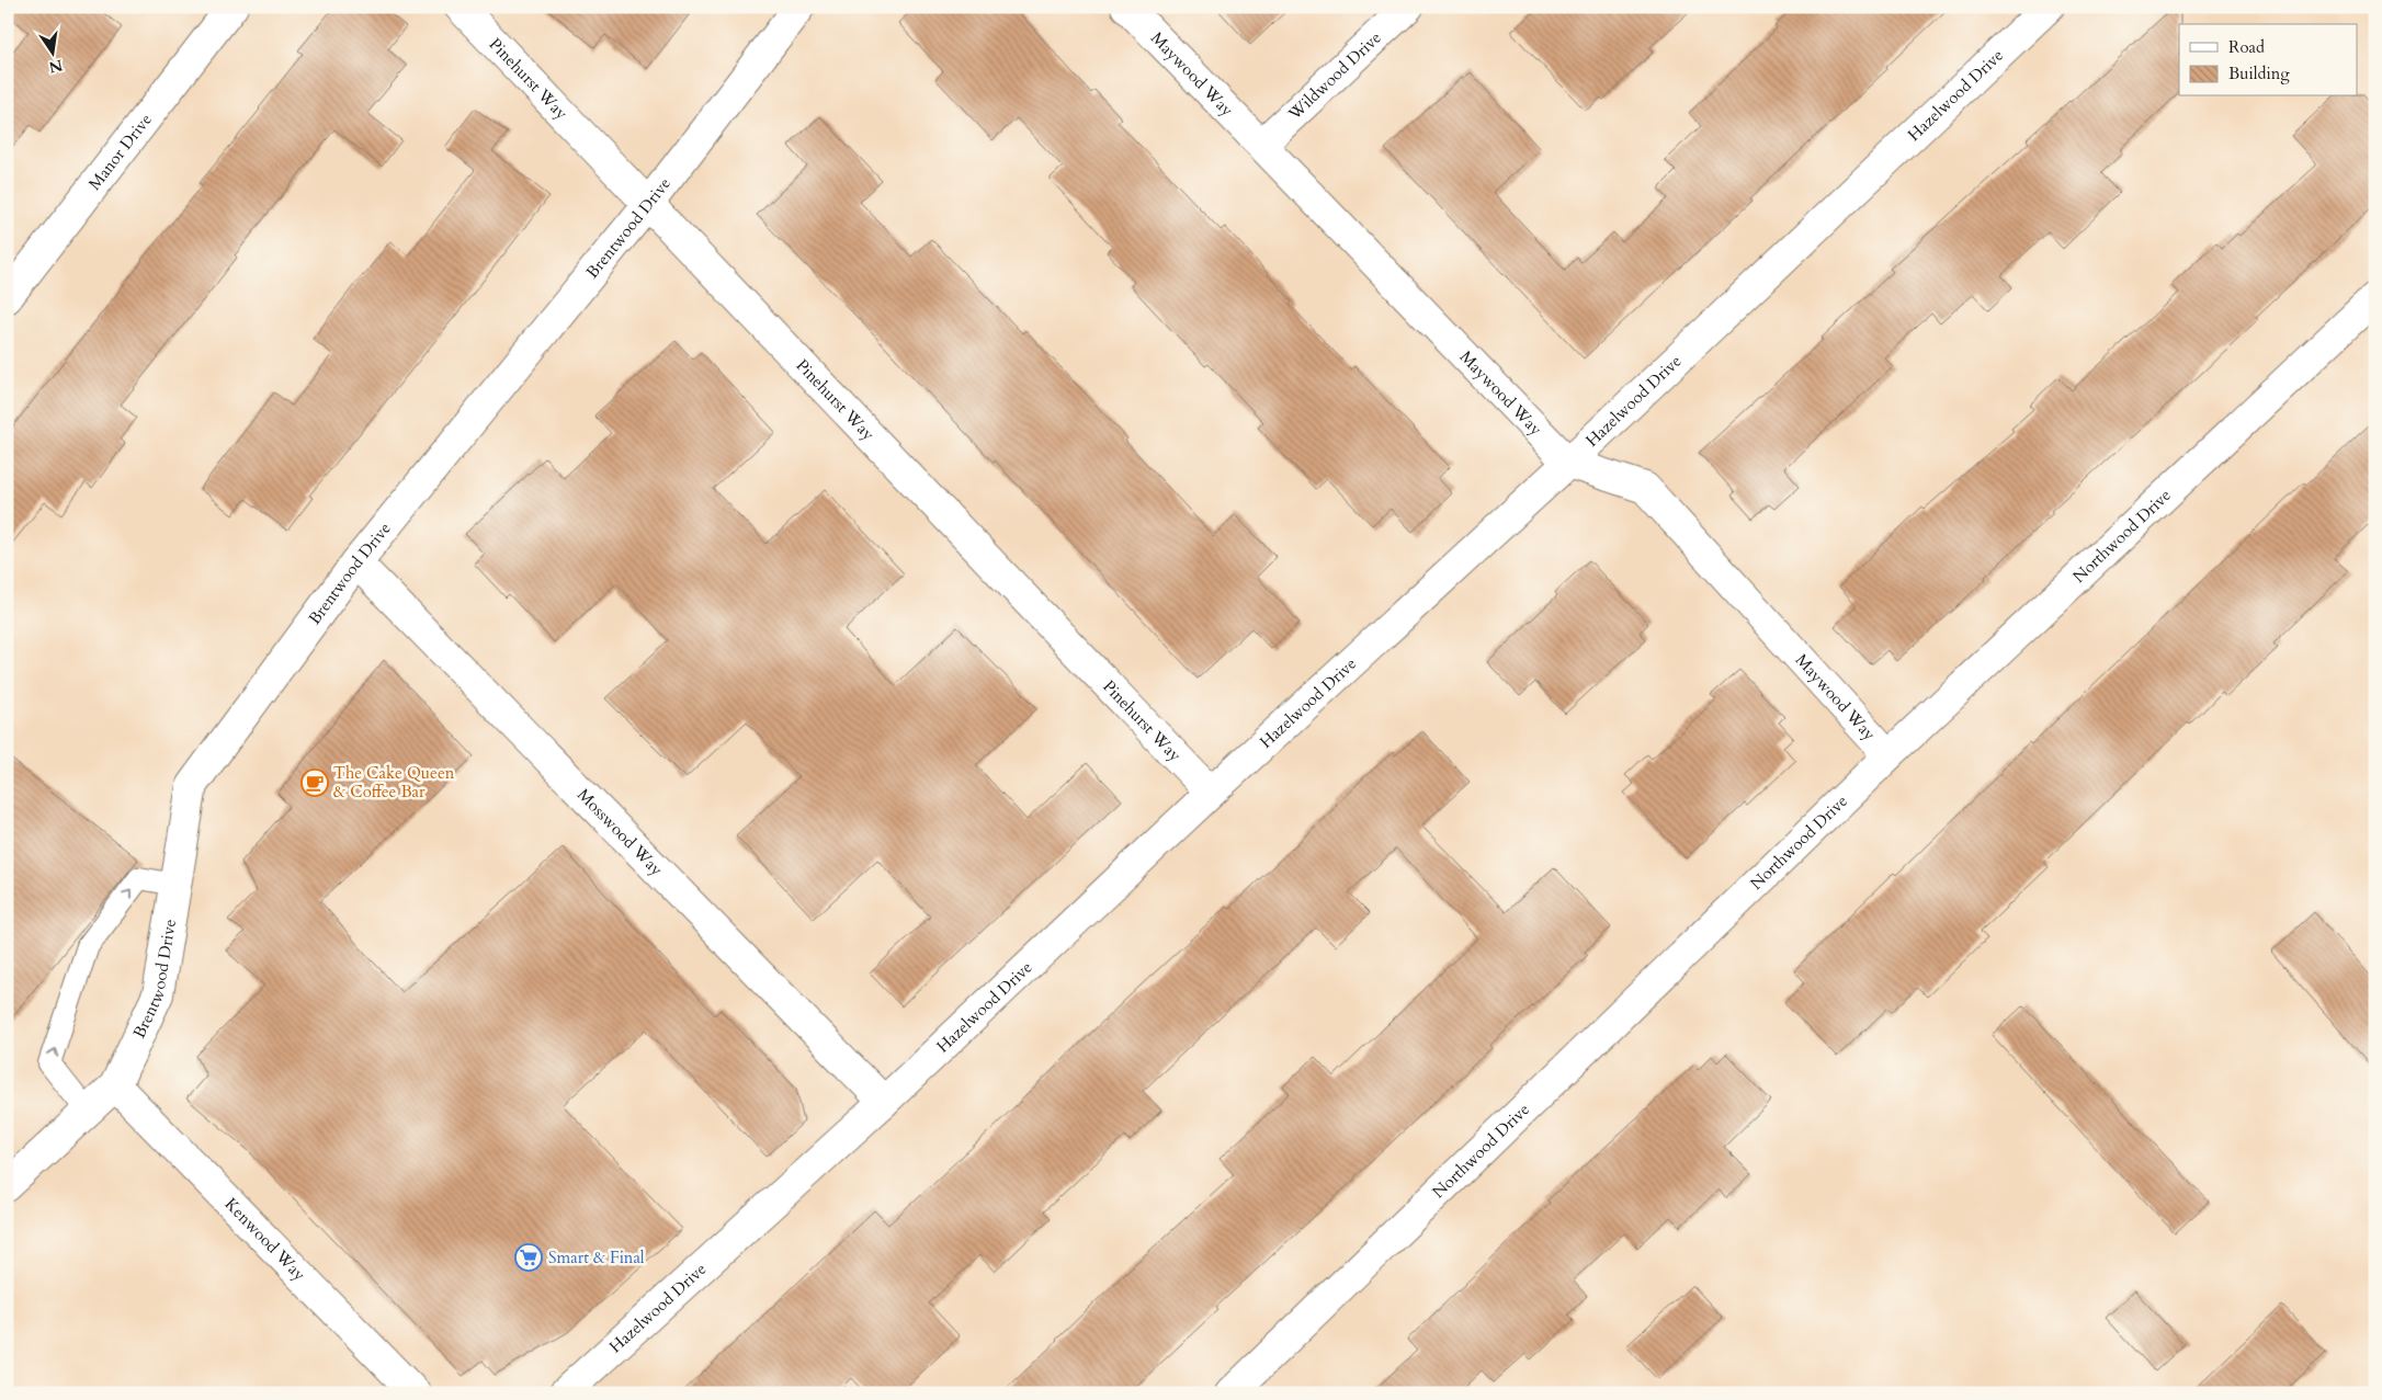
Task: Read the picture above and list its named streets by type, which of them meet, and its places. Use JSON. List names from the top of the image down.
{
  "streets": {
    "street": [
      "Maywood Way",
      "Wildwood Drive",
      "Pinehurst Way",
      "Hazelwood Drive",
      "Manor Drive",
      "Brentwood Drive",
      "Northwood Drive",
      "Mosswood Way",
      "Kenwood Way"
    ]
  },
  "crossings": [
    ["Maywood Way", "Wildwood Drive"],
    ["Maywood Way", "Hazelwood Drive"],
    ["Maywood Way", "Northwood Drive"],
    ["Pinehurst Way", "Hazelwood Drive"],
    ["Pinehurst Way", "Brentwood Drive"],
    ["Hazelwood Drive", "Mosswood Way"],
    ["Brentwood Drive", "Mosswood Way"],
    ["Brentwood Drive", "Kenwood Way"]
  ],
  "places": {
    "cafe": ["The Cake Queen & Coffee Bar"],
    "supermarket": ["Smart & Final"]
  },
  "legend": ["Road", "Building"],
  "north": "bottom"
}
